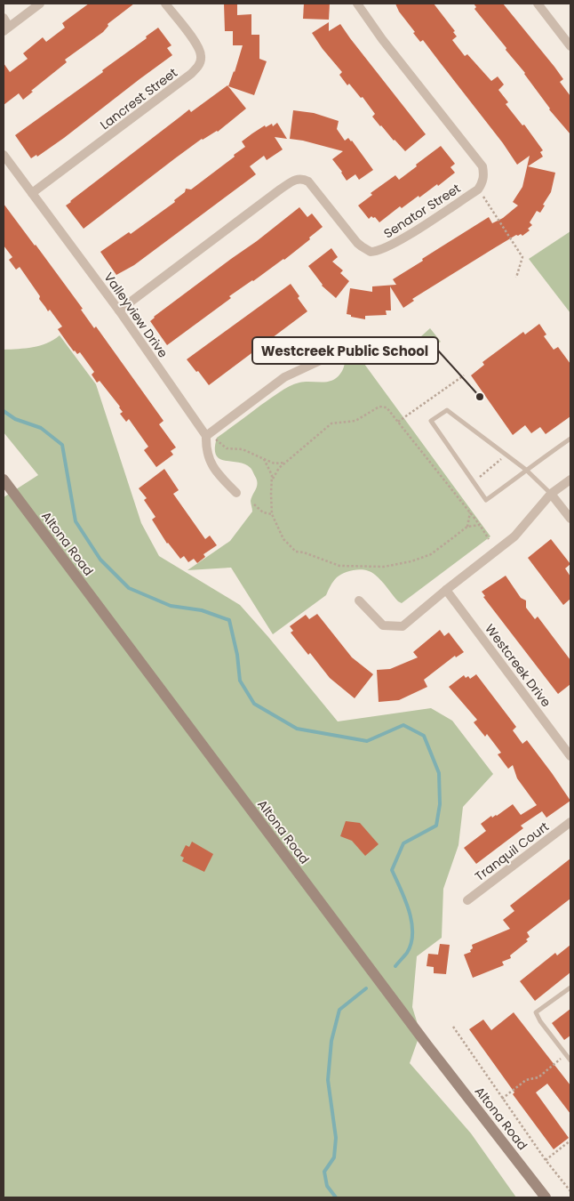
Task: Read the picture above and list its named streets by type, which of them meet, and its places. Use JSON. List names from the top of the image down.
{
  "streets": {
    "main road": ["Altona Road"],
    "street": [
      "Lancrest Street",
      "Senator Street",
      "Valleyview Drive",
      "Westcreek Drive",
      "Tranquil Court"
    ]
  },
  "crossings": [
    ["Lancrest Street", "Valleyview Drive"],
    ["Senator Street", "Valleyview Drive"]
  ],
  "places": ["Westcreek Public School"]
}
